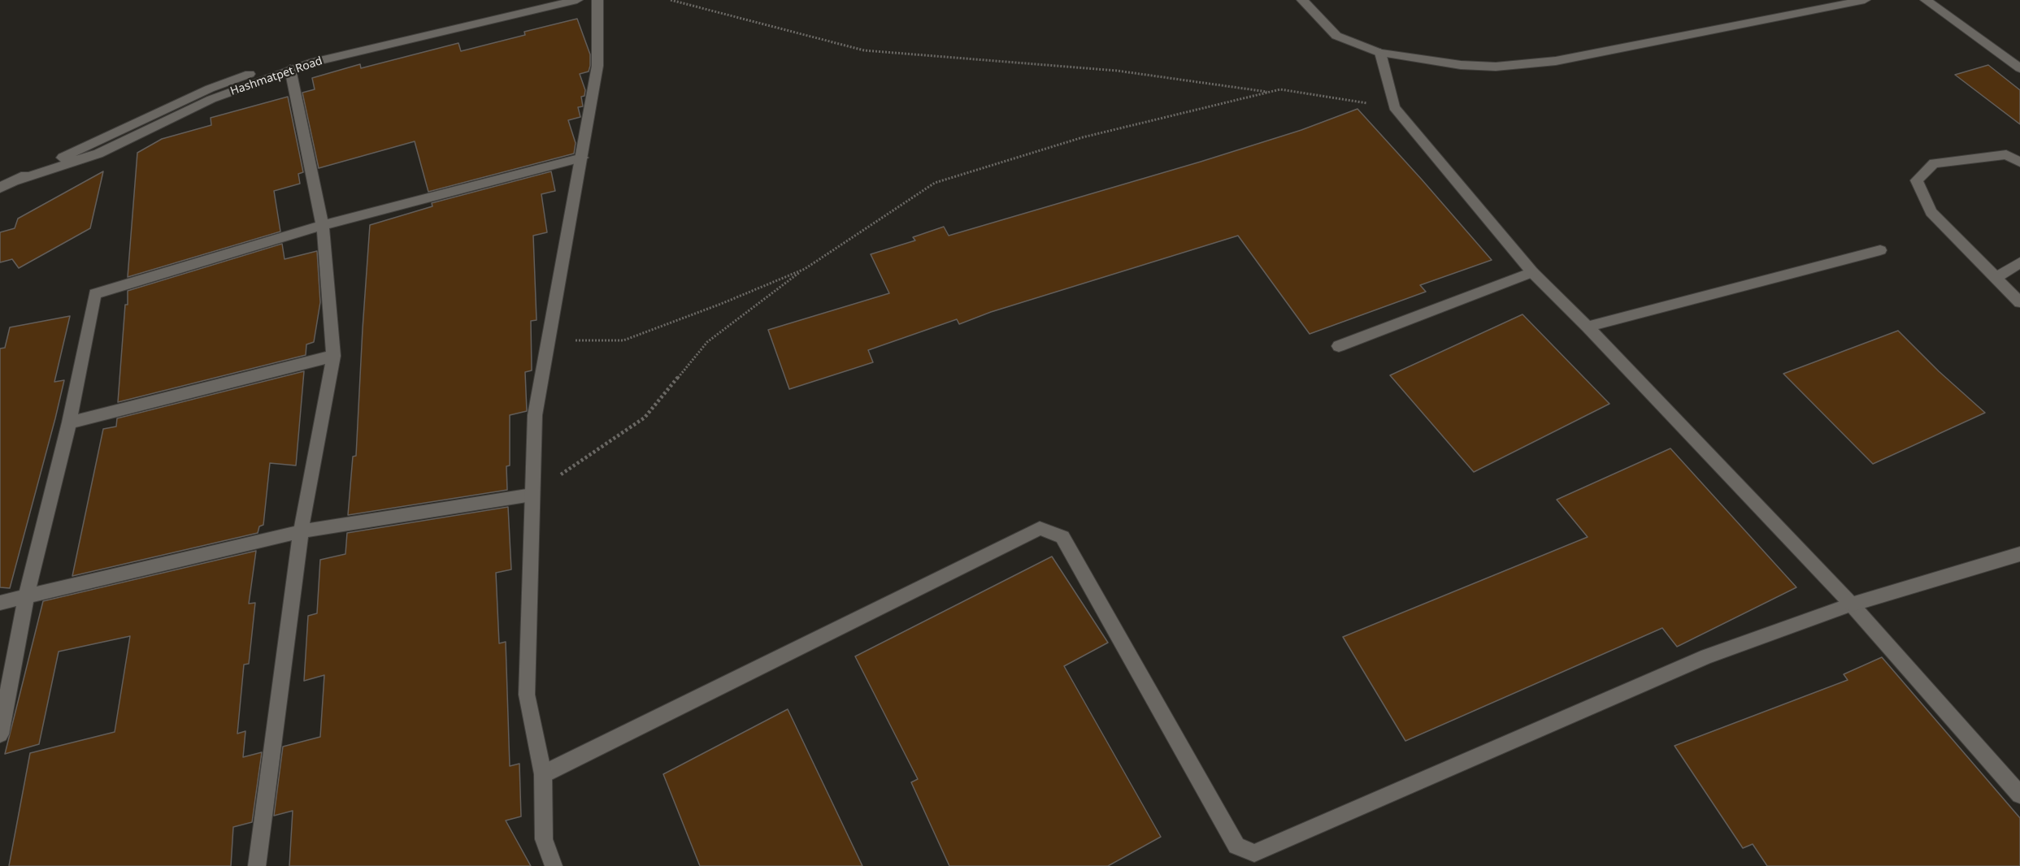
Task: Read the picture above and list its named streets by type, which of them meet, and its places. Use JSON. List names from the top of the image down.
{
  "streets": {
    "street": ["Hashmatpet Road"]
  }
}
